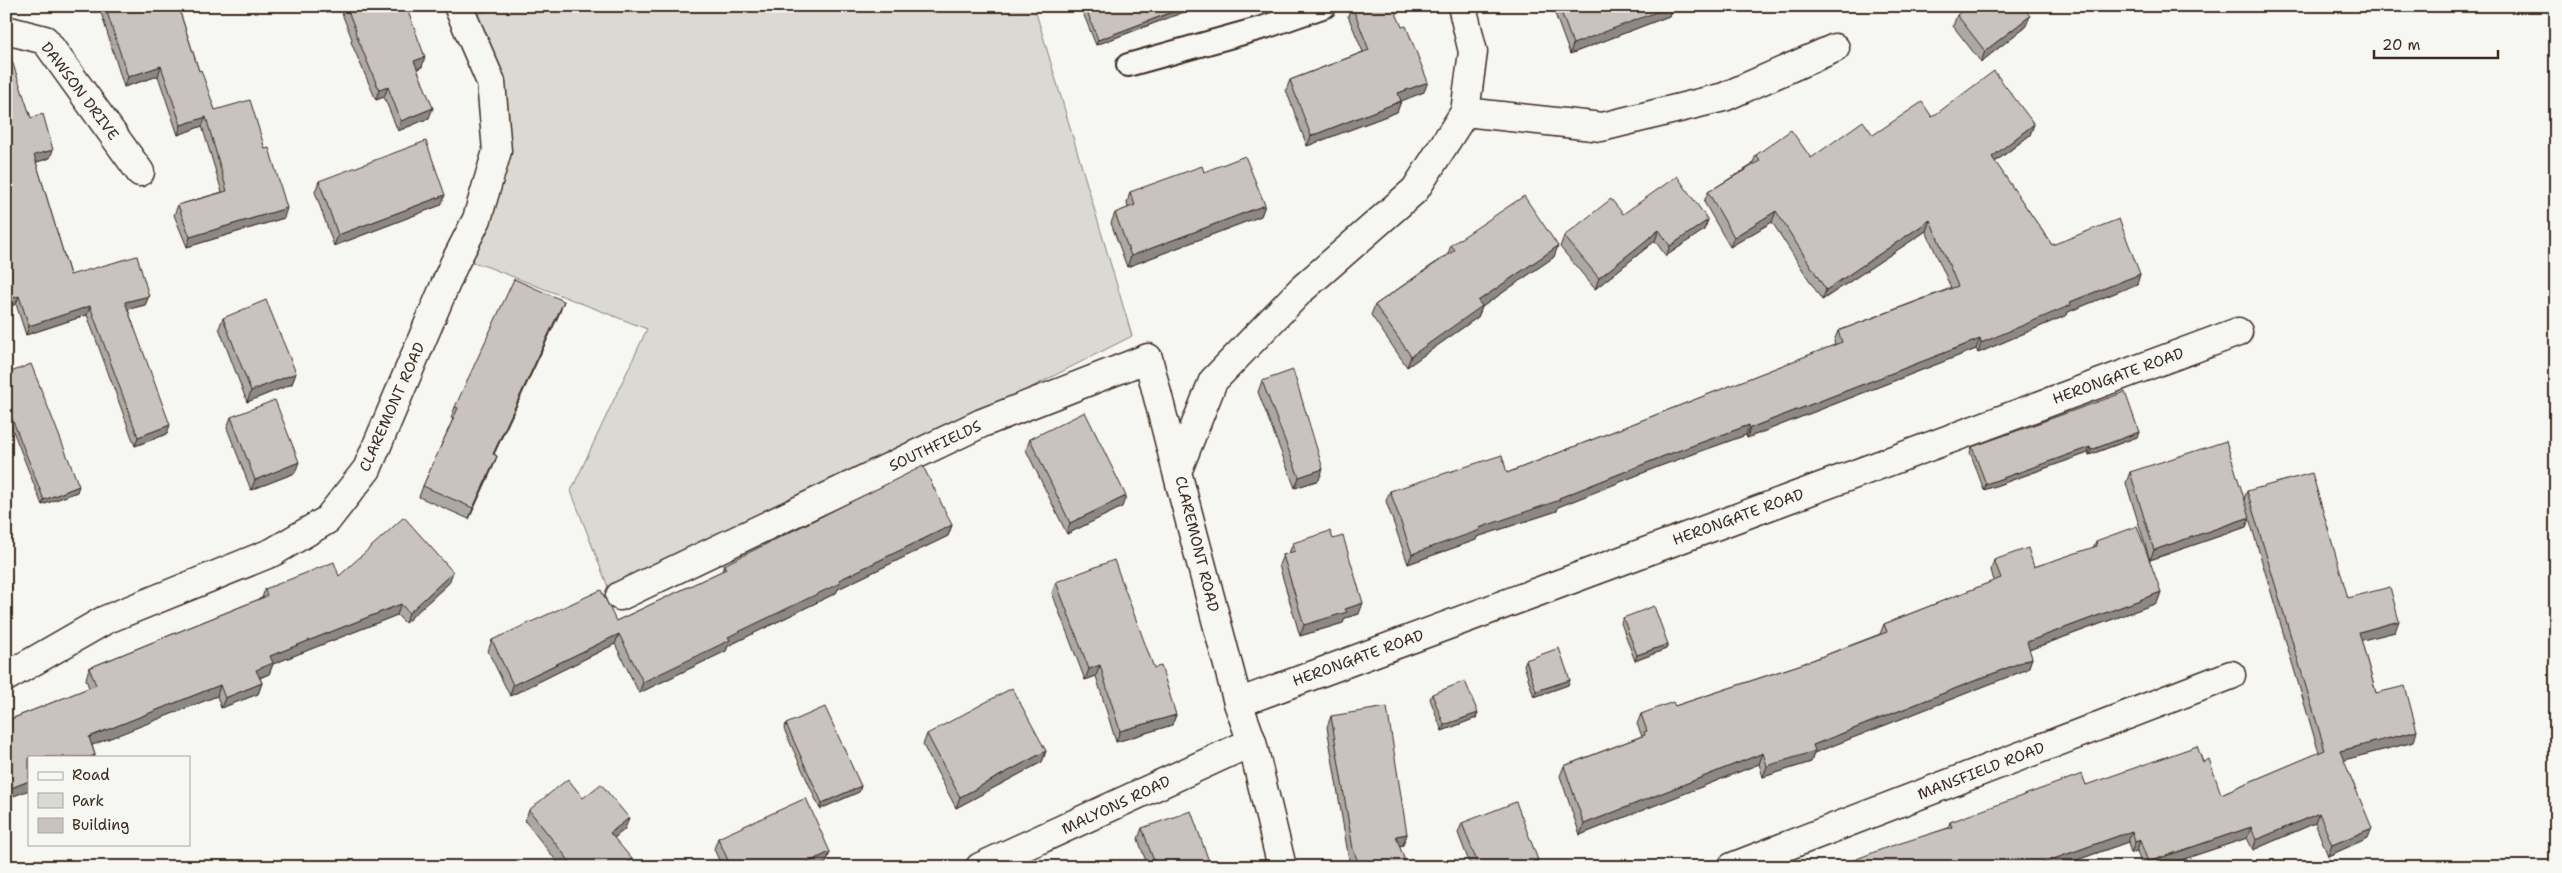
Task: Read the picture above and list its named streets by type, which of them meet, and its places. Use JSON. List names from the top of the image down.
{
  "streets": {
    "street": [
      "DAWSON DRIVE",
      "HERONGATE ROAD",
      "CLAREMONT ROAD",
      "SOUTHFIELDS",
      "MANSFIELD ROAD",
      "MALYONS ROAD"
    ]
  },
  "crossings": [
    ["HERONGATE ROAD", "CLAREMONT ROAD"],
    ["CLAREMONT ROAD", "SOUTHFIELDS"],
    ["CLAREMONT ROAD", "MALYONS ROAD"]
  ],
  "legend": ["Road", "Park", "Building"],
  "scale_bar": "20 m"
}
